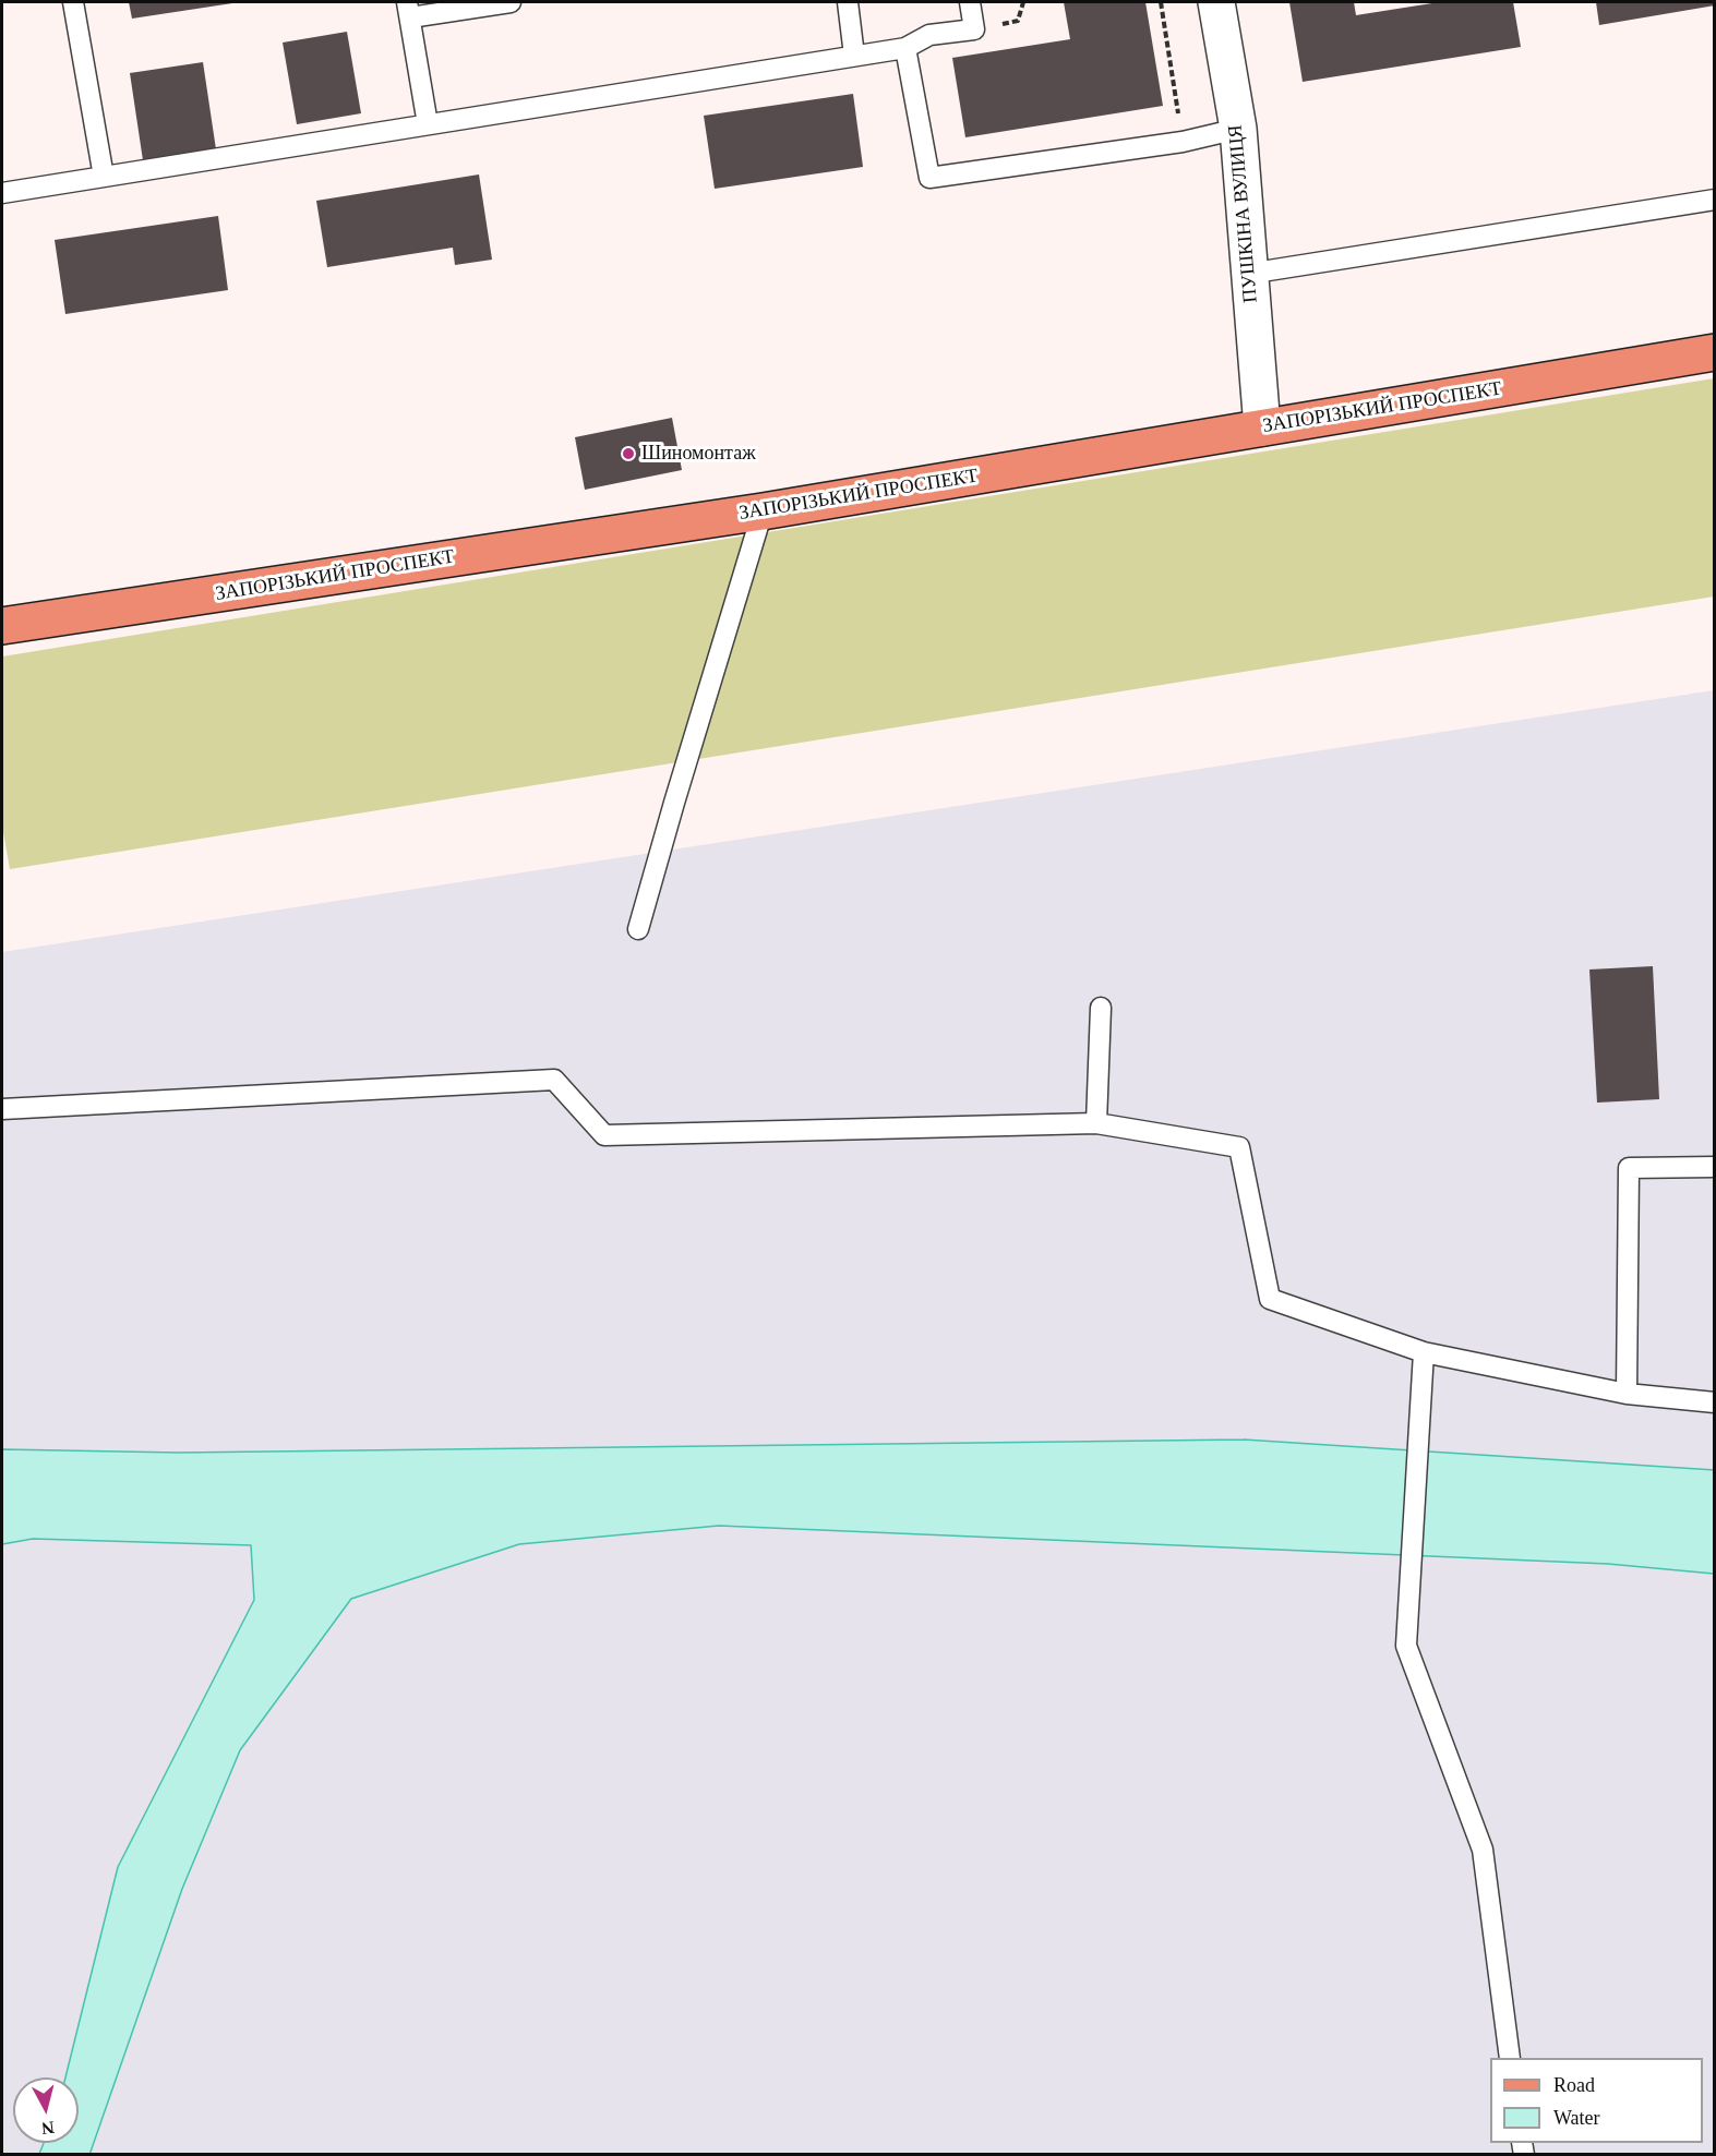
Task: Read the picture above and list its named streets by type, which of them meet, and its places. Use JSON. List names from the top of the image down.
{
  "streets": {
    "main road": ["ЗАПОРІЗЬКИЙ ПРОСПЕКТ"],
    "street": ["ПУШКІНА ВУЛИЦЯ"]
  },
  "crossings": [
    ["ПУШКІНА ВУЛИЦЯ", "ЗАПОРІЗЬКИЙ ПРОСПЕКТ"]
  ],
  "places": ["Шиномонтаж"],
  "legend": ["Road", "Water"],
  "north": "bottom"
}
